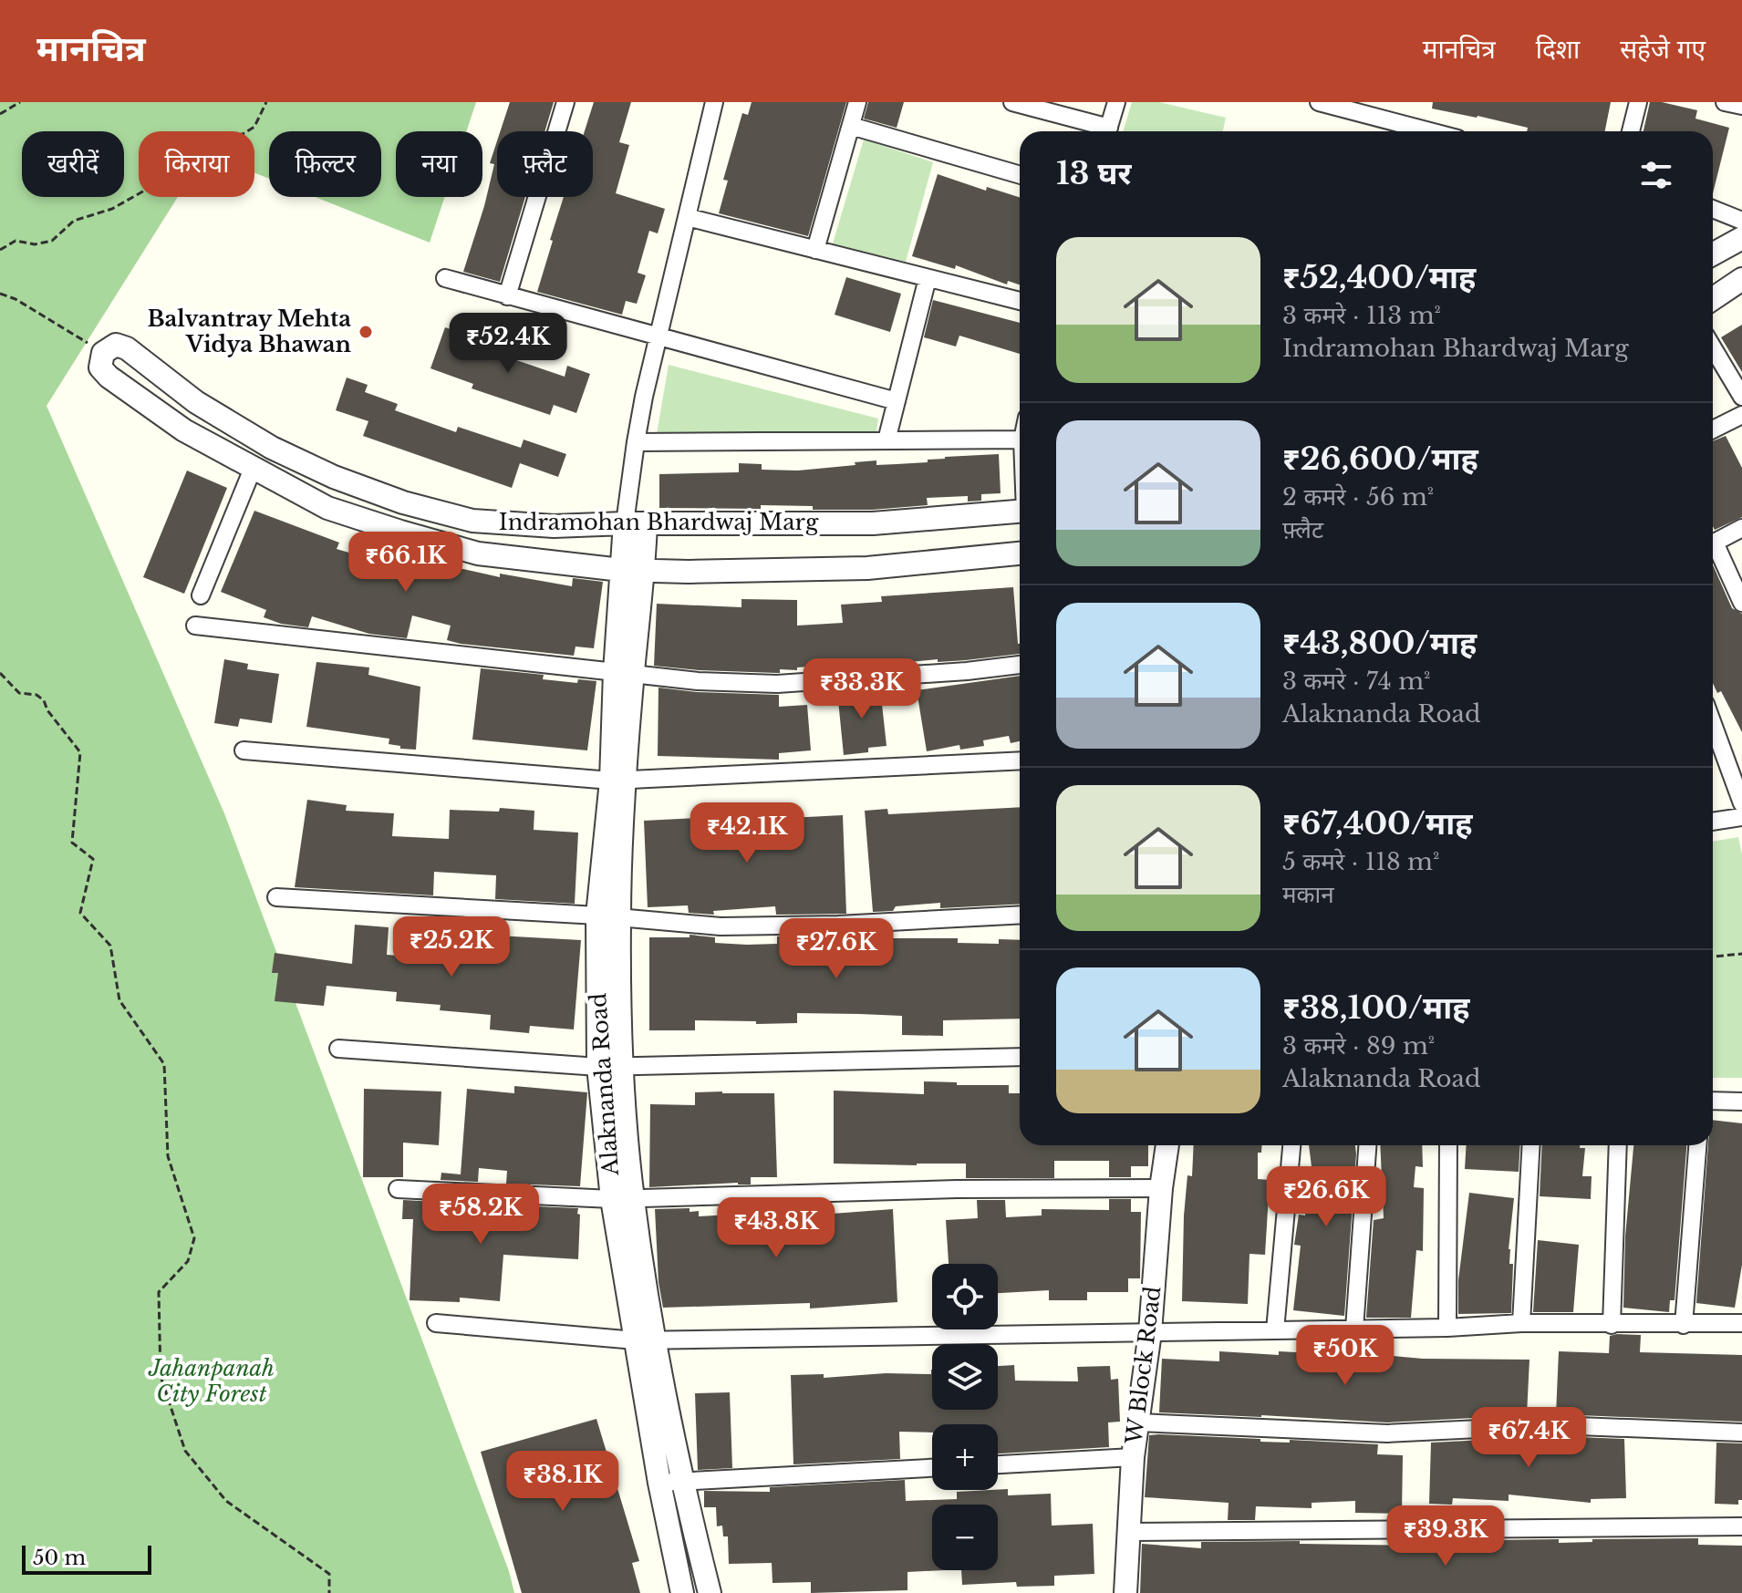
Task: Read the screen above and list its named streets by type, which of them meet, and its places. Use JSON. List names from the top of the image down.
{
  "streets": {
    "street": ["Indramohan Bhardwaj Marg", "Alaknanda Road", "W Block Road"]
  },
  "crossings": [
    ["Indramohan Bhardwaj Marg", "Alaknanda Road"]
  ],
  "parks": ["Jahanpanah City Forest"],
  "places": ["Balvantray Mehta Vidya Bhawan"],
  "scale_bar": "50 m",
  "page": {
    "header": "मानचित्र",
    "nav": ["मानचित्र", "दिशा", "सहेजे गए"],
    "chip": [
      "खरीदें",
      "किराया",
      "फ़िल्टर",
      "नया",
      "फ़्लैट"
    ],
    "heading": "13 घर",
    "list": [
      {
        "name": "₹52,400/माह",
        "note": "3 कमरे · 113 m² · Indramohan Bhardwaj Marg"
      },
      {
        "name": "₹26,600/माह",
        "note": "2 कमरे · 56 m² · फ़्लैट"
      },
      {
        "name": "₹43,800/माह",
        "note": "3 कमरे · 74 m² · Alaknanda Road"
      },
      {
        "name": "₹67,400/माह",
        "note": "5 कमरे · 118 m² · मकान"
      },
      {
        "name": "₹38,100/माह",
        "note": "3 कमरे · 89 m² · Alaknanda Road"
      }
    ],
    "price": [
      "₹52.4K",
      "₹66.1K",
      "₹33.3K",
      "₹42.1K",
      "₹25.2K",
      "₹27.6K",
      "₹26.6K",
      "₹58.2K",
      "₹43.8K",
      "₹50K",
      "₹67.4K",
      "₹38.1K",
      "₹39.3K"
    ],
    "map_buttons": ["+", "−"],
    "scale": "50 m"
  }
}
